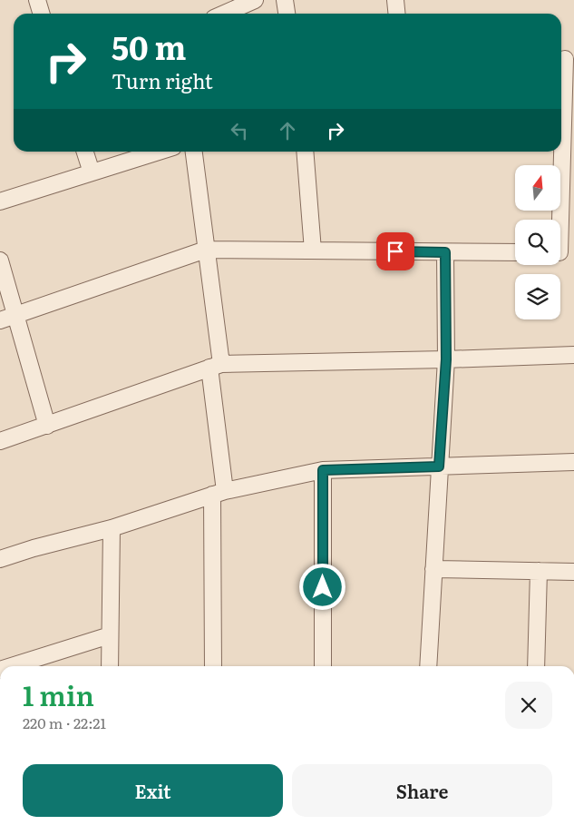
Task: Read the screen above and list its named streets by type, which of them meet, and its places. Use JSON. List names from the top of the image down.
{
  "north": "top",
  "page": {
    "turn": ["50 m", "Turn right"],
    "heading": ["1 min", "220 m · 22:21"],
    "buttons": ["Exit", "Share"]
  }
}
